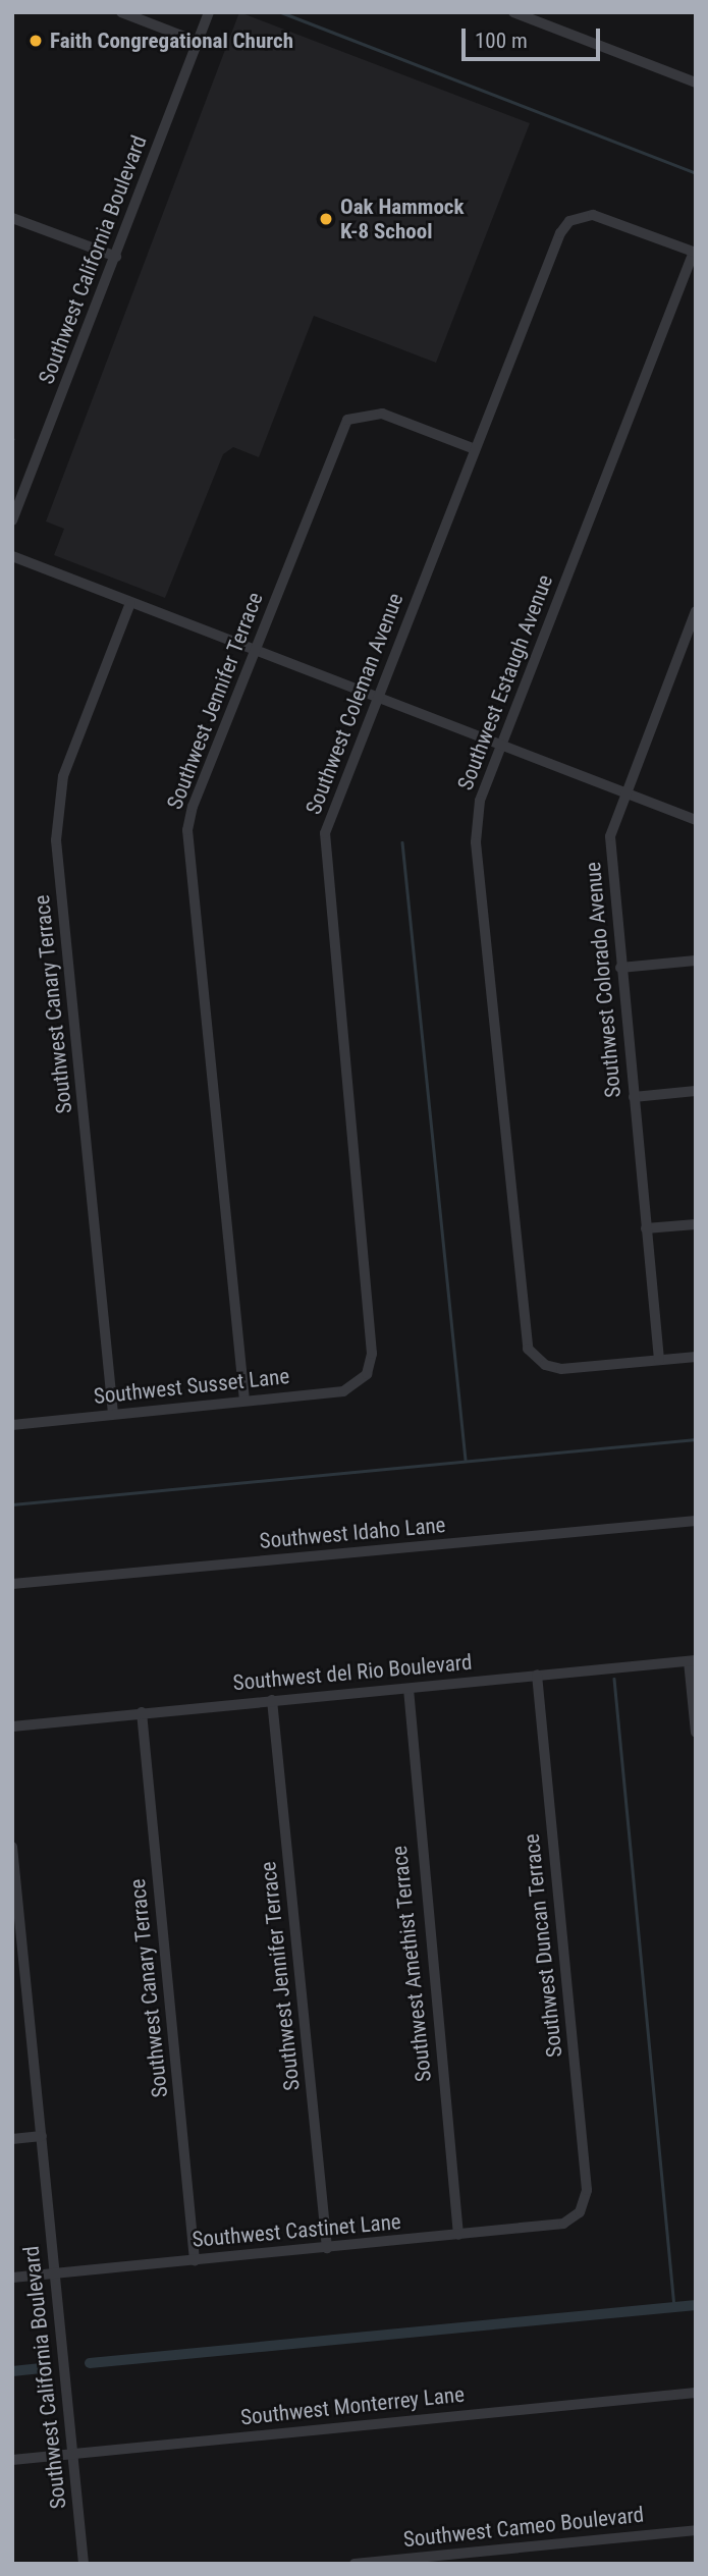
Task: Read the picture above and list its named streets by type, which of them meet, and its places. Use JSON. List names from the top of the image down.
{
  "streets": {
    "street": [
      "Southwest California Boulevard",
      "Southwest Estaugh Avenue",
      "Southwest Jennifer Terrace",
      "Southwest Coleman Avenue",
      "Southwest Colorado Avenue",
      "Southwest Canary Terrace",
      "Southwest Susset Lane",
      "Southwest Idaho Lane",
      "Southwest del Rio Boulevard",
      "Southwest Duncan Terrace",
      "Southwest Amethist Terrace",
      "Southwest Castinet Lane",
      "Southwest Monterrey Lane",
      "Southwest Cameo Boulevard"
    ]
  },
  "crossings": [
    ["Southwest California Boulevard", "Southwest Castinet Lane"],
    ["Southwest California Boulevard", "Southwest Monterrey Lane"],
    ["Southwest Estaugh Avenue", "Southwest Coleman Avenue"],
    ["Southwest Estaugh Avenue", "Southwest Colorado Avenue"],
    ["Southwest Jennifer Terrace", "Southwest Coleman Avenue"],
    ["Southwest Jennifer Terrace", "Southwest Susset Lane"],
    ["Southwest Jennifer Terrace", "Southwest del Rio Boulevard"],
    ["Southwest Jennifer Terrace", "Southwest Castinet Lane"],
    ["Southwest Coleman Avenue", "Southwest Susset Lane"],
    ["Southwest Canary Terrace", "Southwest Susset Lane"],
    ["Southwest Canary Terrace", "Southwest del Rio Boulevard"],
    ["Southwest Canary Terrace", "Southwest Castinet Lane"],
    ["Southwest del Rio Boulevard", "Southwest Duncan Terrace"],
    ["Southwest del Rio Boulevard", "Southwest Amethist Terrace"],
    ["Southwest Duncan Terrace", "Southwest Castinet Lane"],
    ["Southwest Amethist Terrace", "Southwest Castinet Lane"]
  ],
  "places": ["Faith Congregational Church", "Oak Hammock K-8 School"],
  "scale_bar": "100 m"
}
